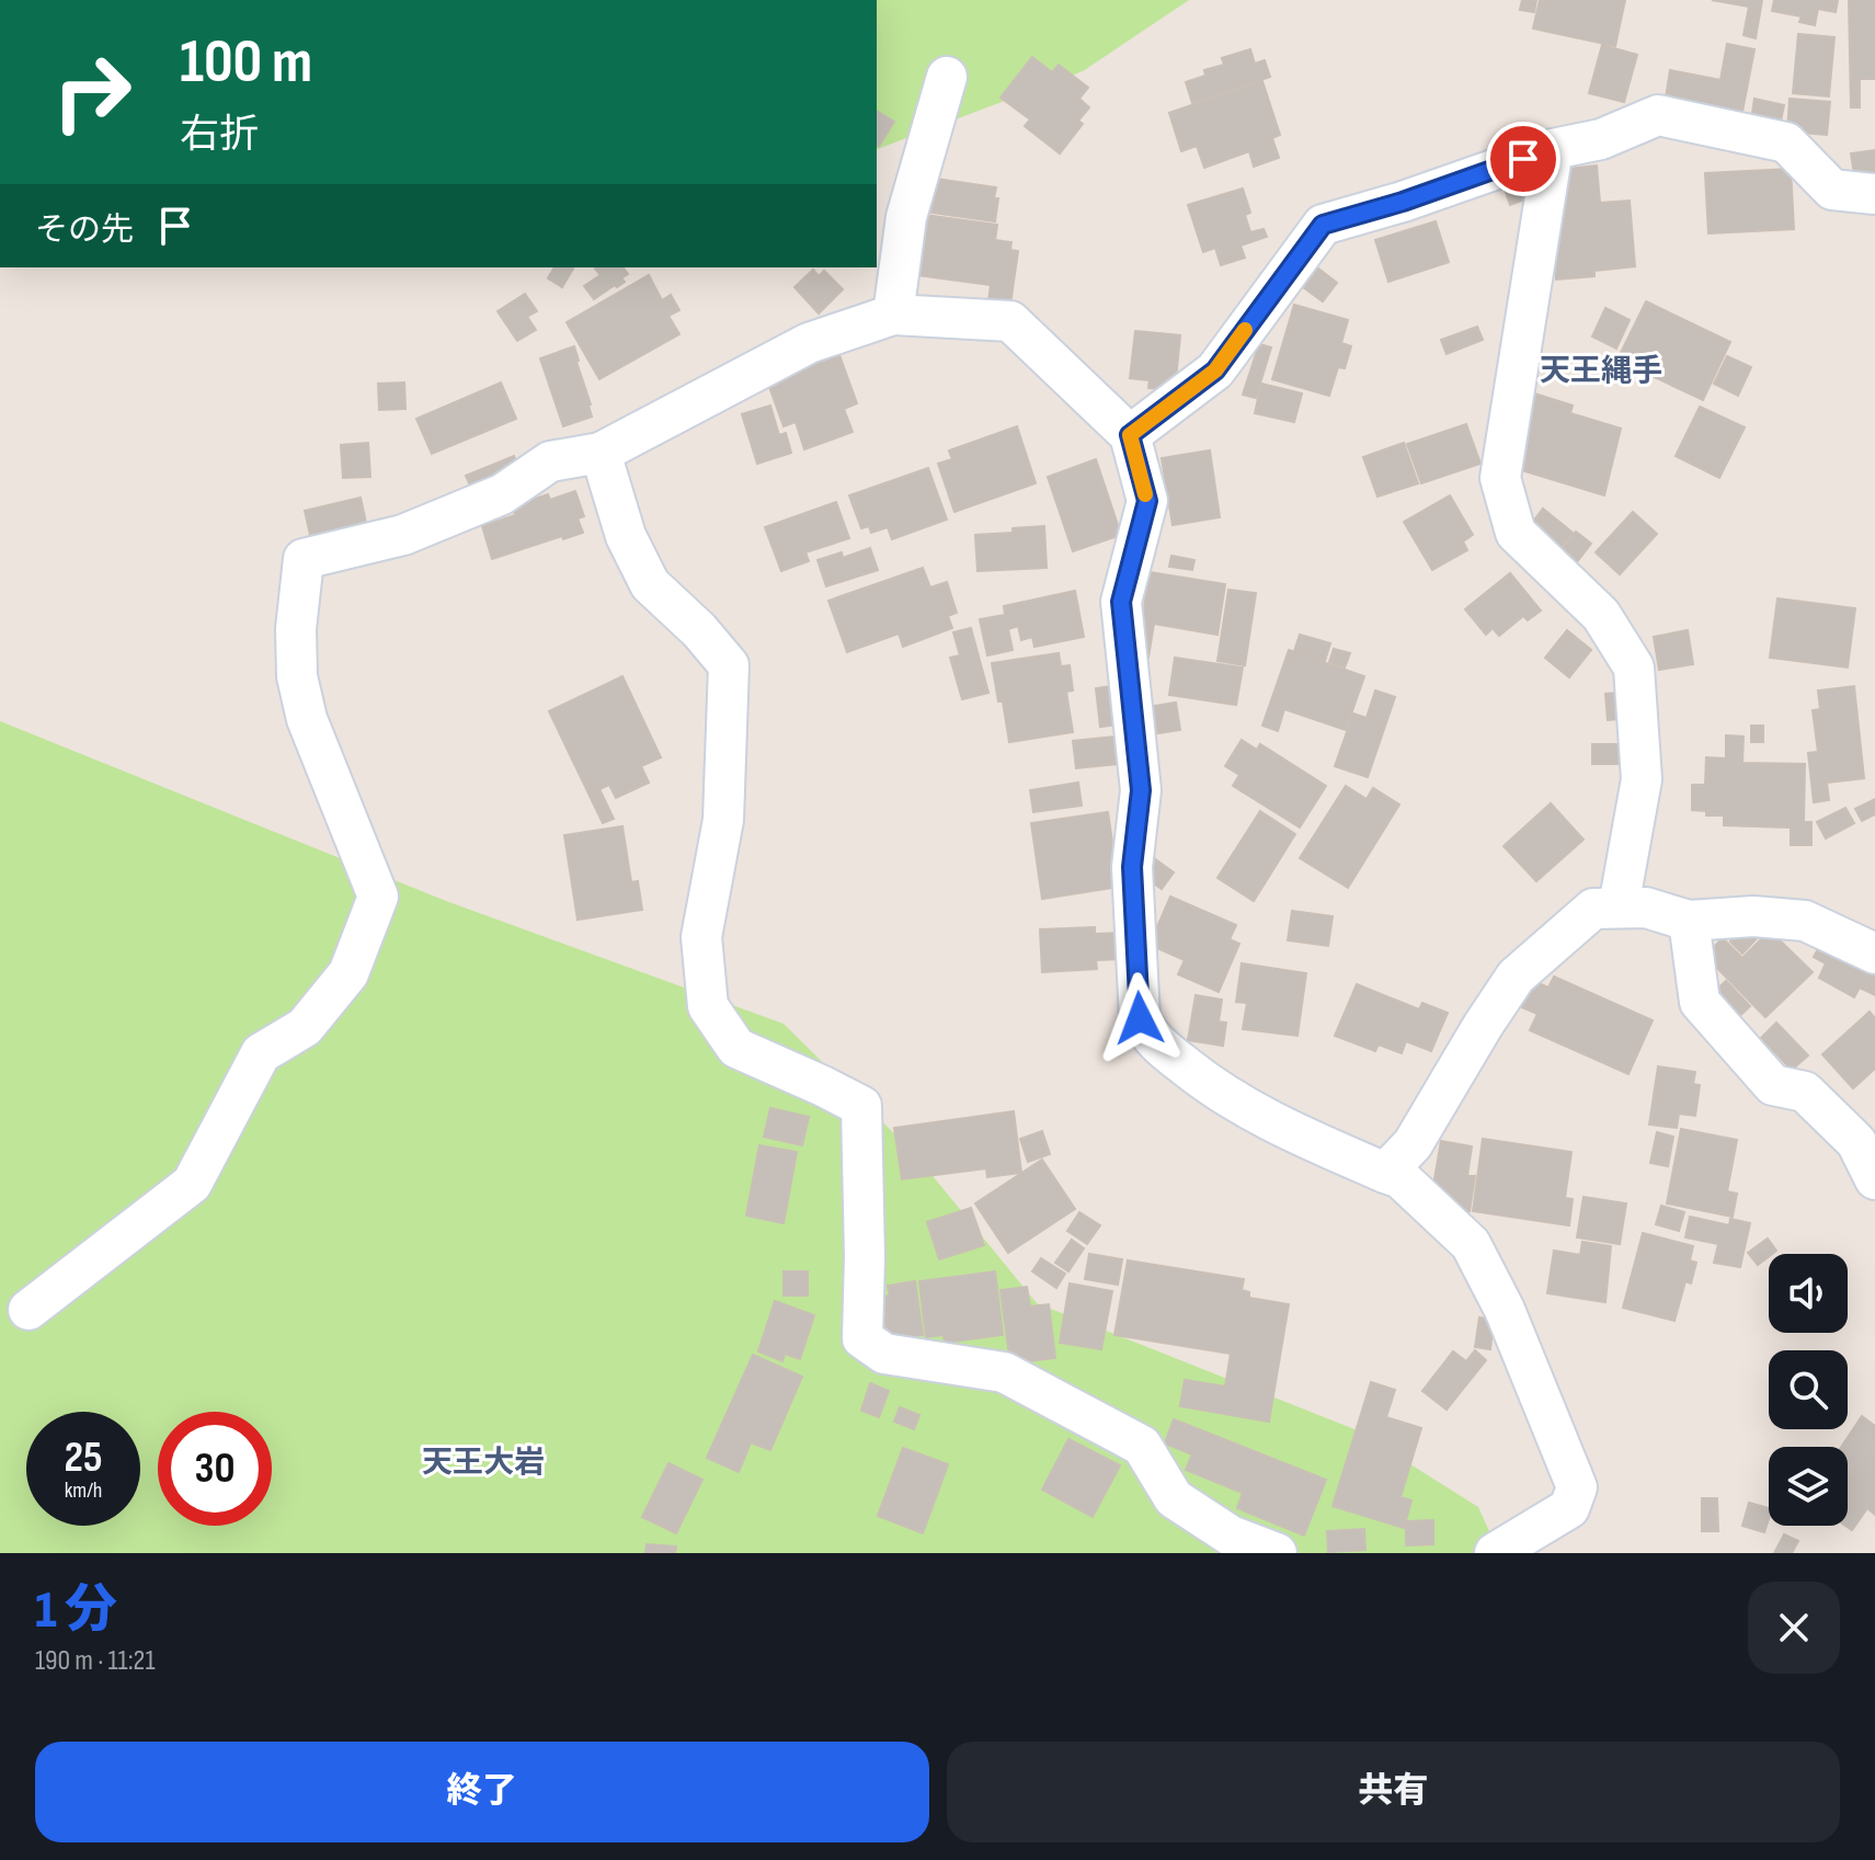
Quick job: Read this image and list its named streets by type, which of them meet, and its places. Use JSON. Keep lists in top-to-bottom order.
{
  "districts": ["天王縄手", "天王大岩"],
  "page": {
    "turn": ["100 m", "右折"],
    "then": "その先",
    "speed": "25 km/h",
    "limit": "30",
    "heading": ["1 分", "190 m · 11:21"],
    "buttons": ["終了", "共有"]
  }
}
